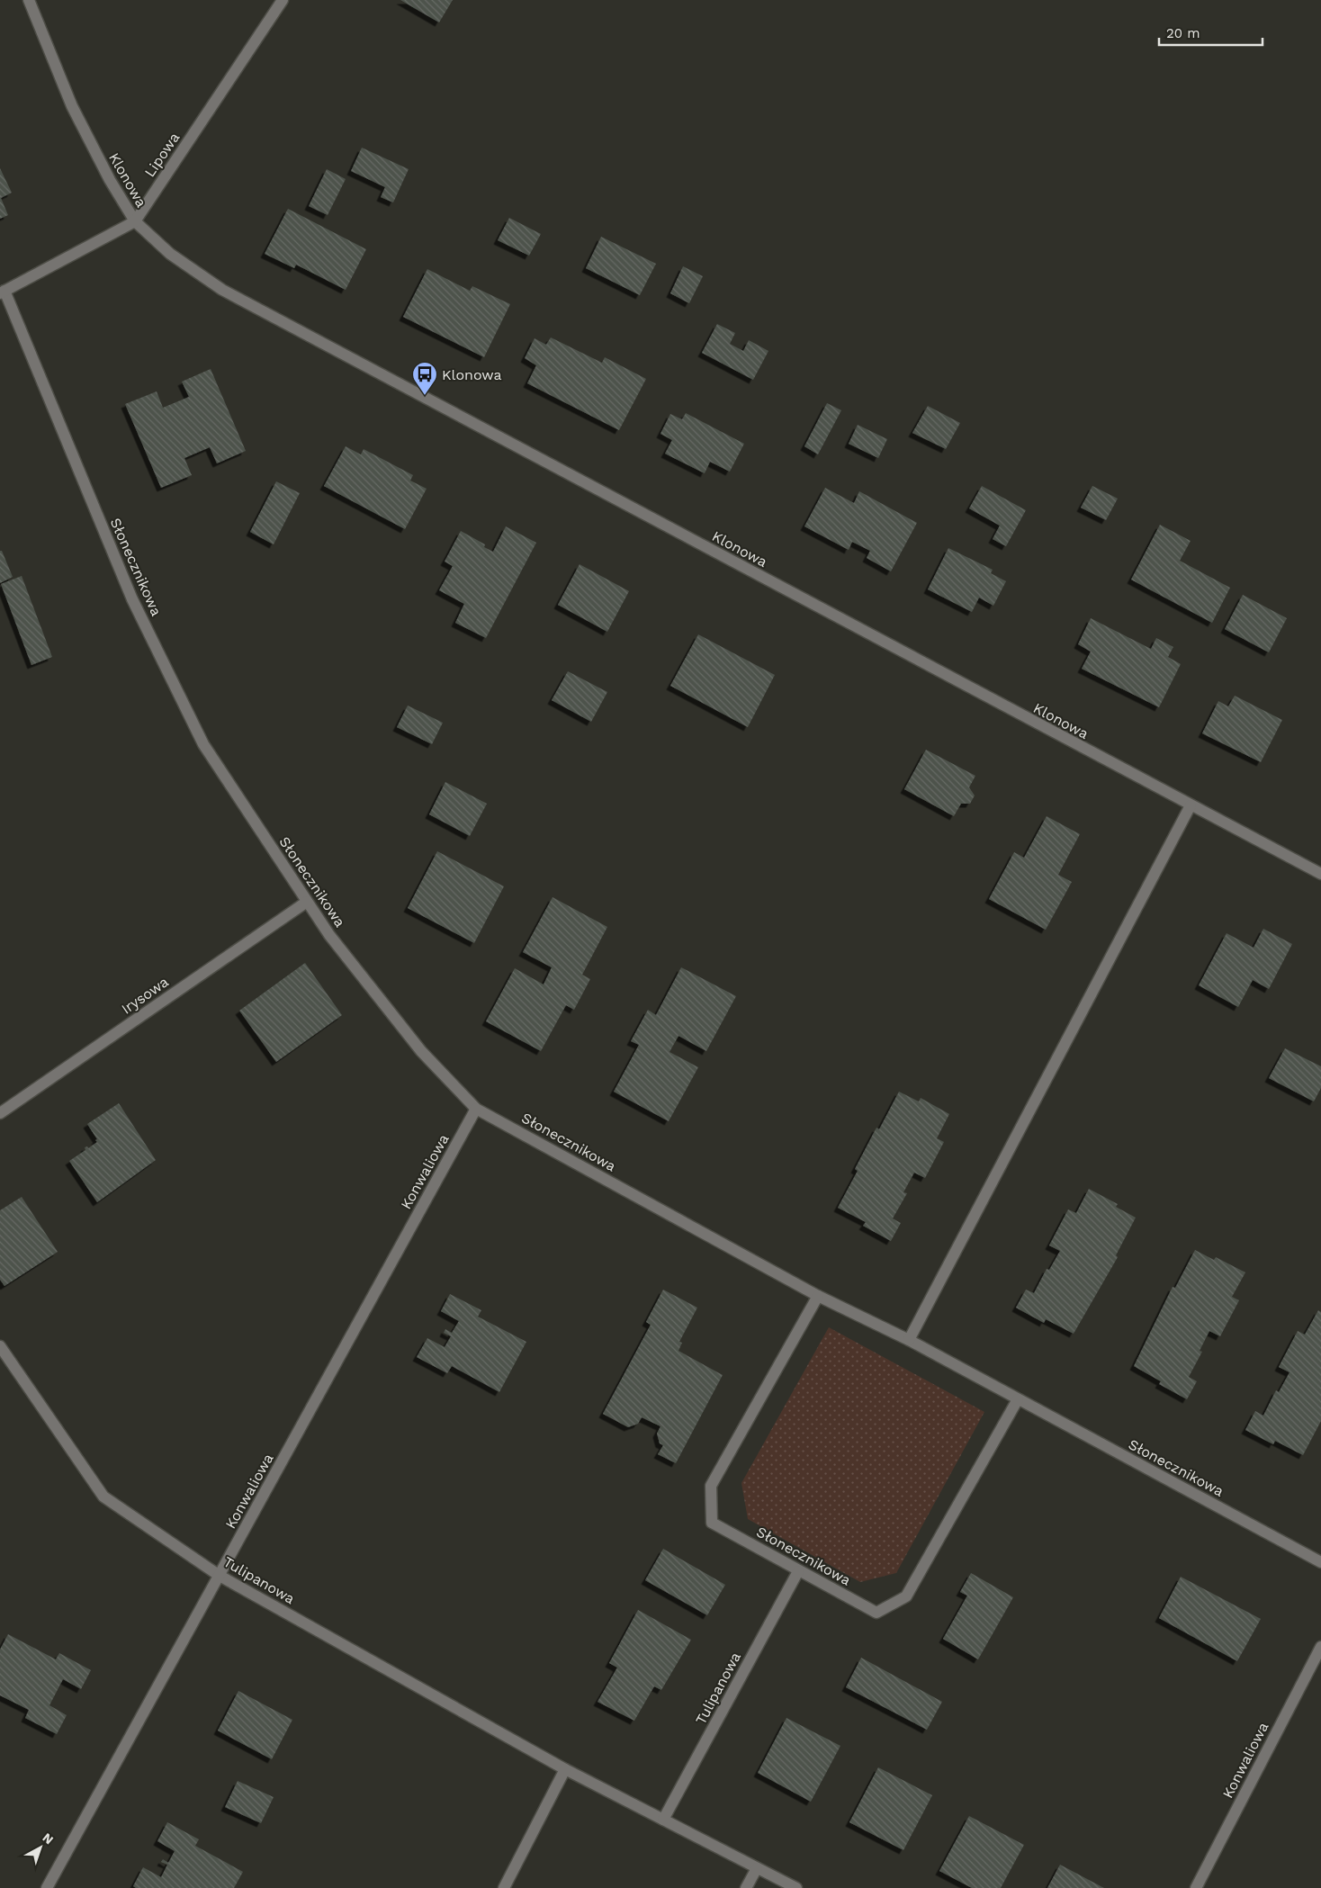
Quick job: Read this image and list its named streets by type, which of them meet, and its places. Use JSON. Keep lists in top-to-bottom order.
{
  "streets": {
    "street": [
      "Lipowa",
      "Klonowa",
      "Słonecznikowa",
      "Irysowa",
      "Konwaliowa",
      "Tulipanowa"
    ]
  },
  "crossings": [
    ["Lipowa", "Klonowa"],
    ["Lipowa", "Słonecznikowa"],
    ["Słonecznikowa", "Irysowa"],
    ["Słonecznikowa", "Konwaliowa"],
    ["Słonecznikowa", "Tulipanowa"],
    ["Konwaliowa", "Tulipanowa"]
  ],
  "places": {
    "bus stop": ["Klonowa"]
  },
  "scale_bar": "20 m",
  "north": "top right"
}
